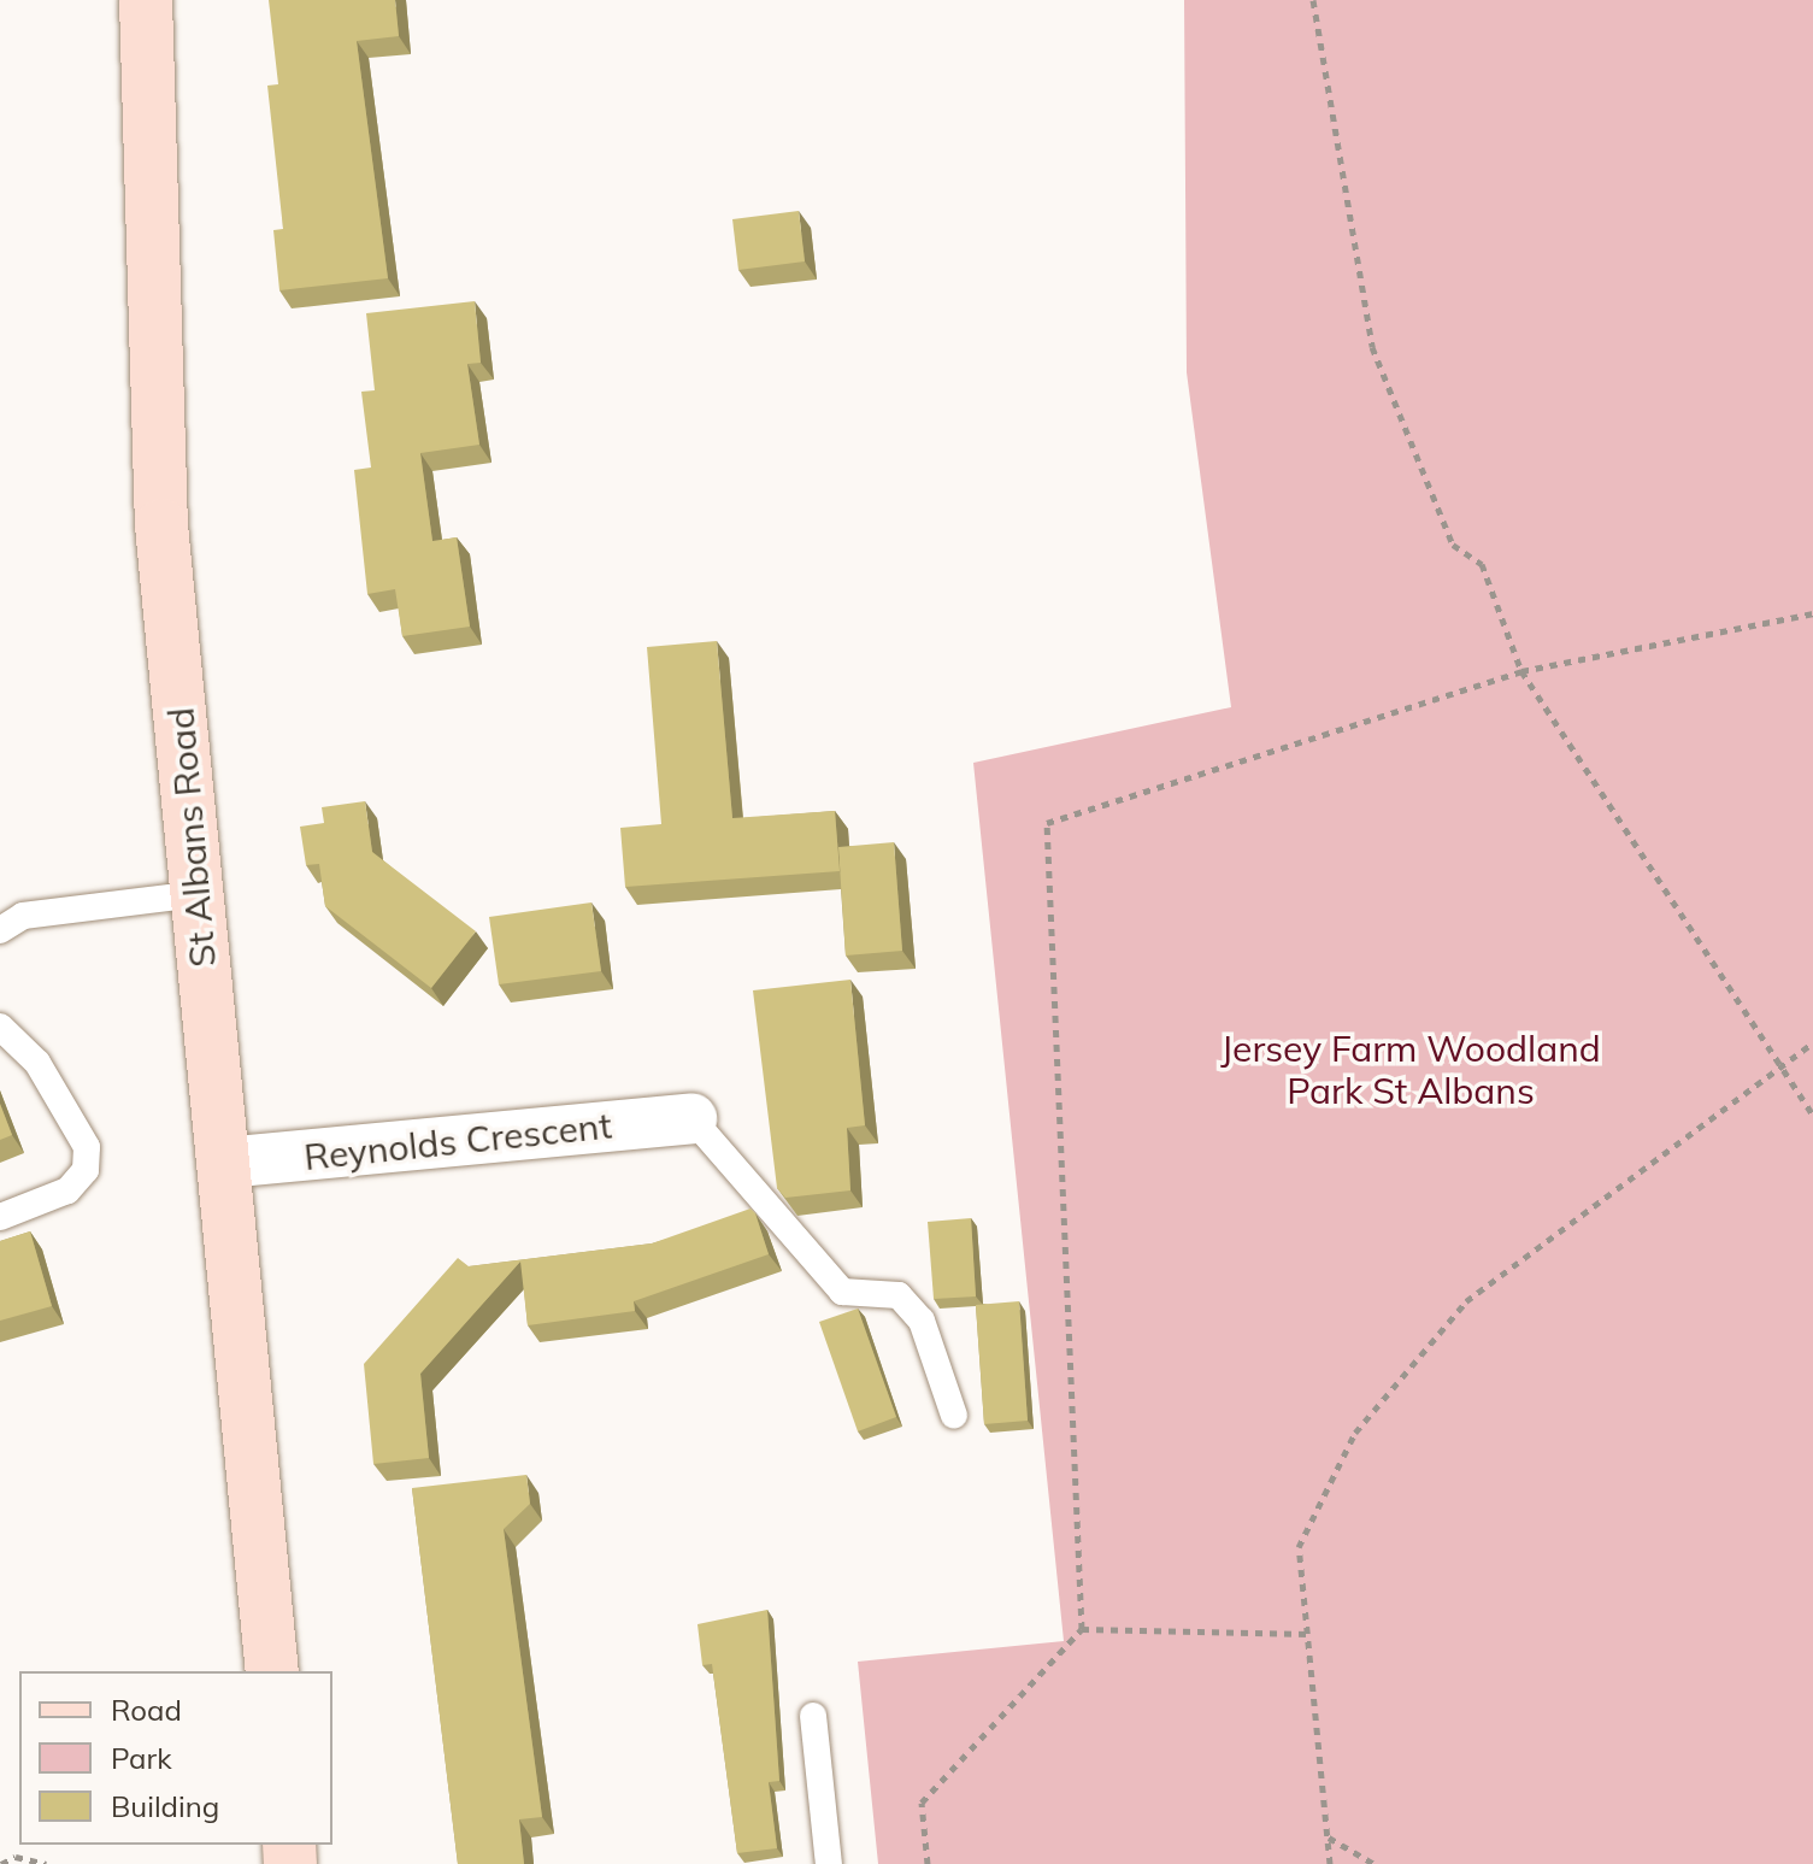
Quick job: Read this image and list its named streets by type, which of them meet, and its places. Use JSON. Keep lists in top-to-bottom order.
{
  "streets": {
    "main road": ["St Albans Road"],
    "street": ["Reynolds Crescent"]
  },
  "crossings": [
    ["St Albans Road", "Reynolds Crescent"]
  ],
  "parks": ["Jersey Farm Woodland Park St Albans"],
  "legend": ["Road", "Park", "Building"]
}
